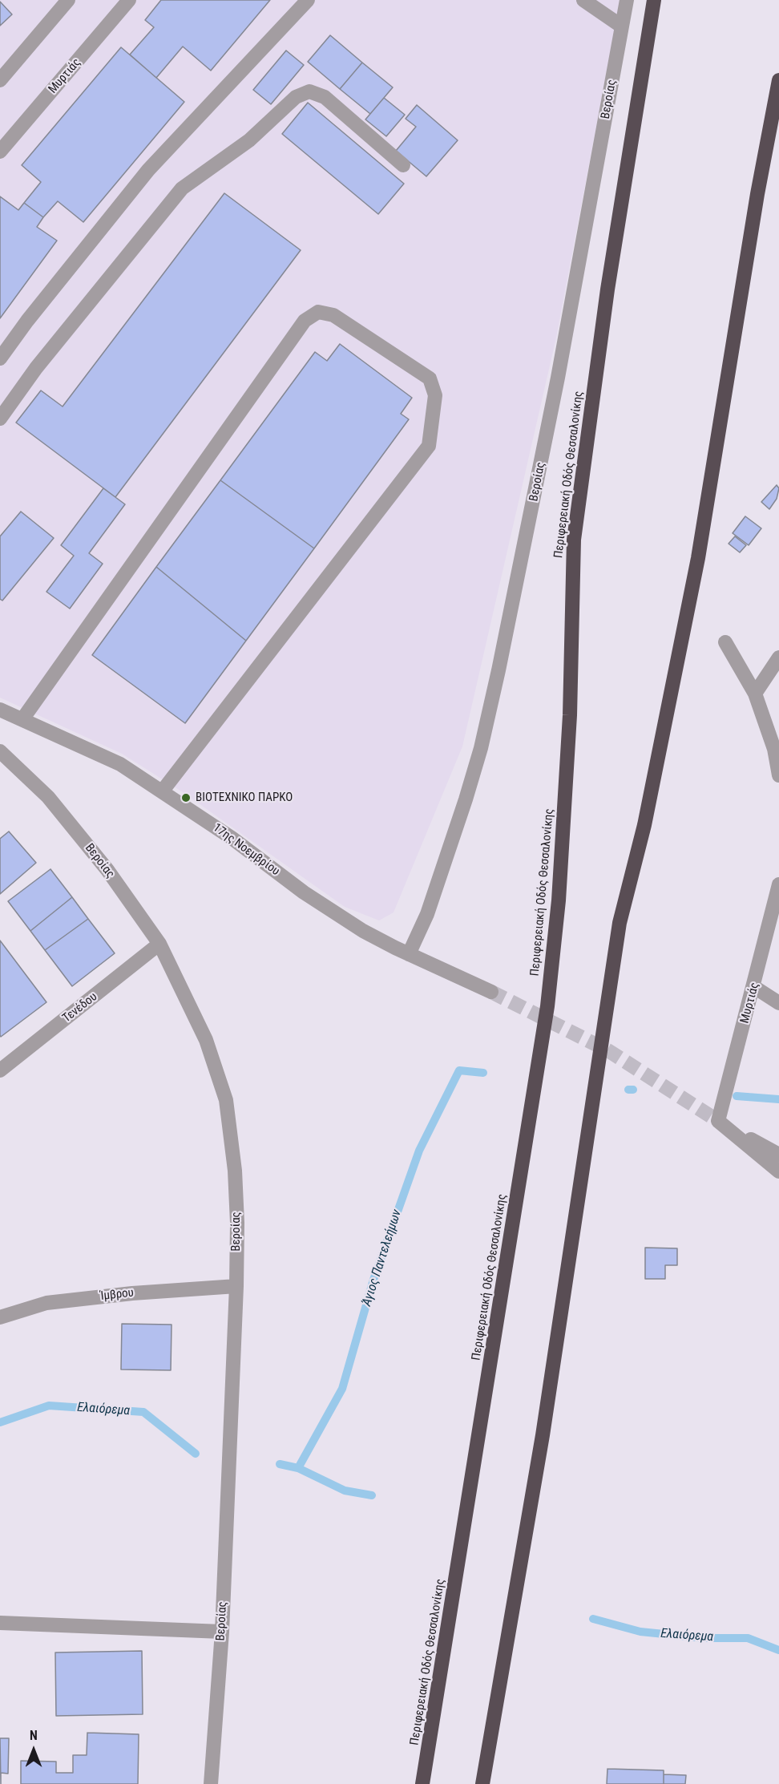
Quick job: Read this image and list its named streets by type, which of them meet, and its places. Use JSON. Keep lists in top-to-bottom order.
{
  "streets": {
    "highway": ["Περιφερειακή Οδός Θεσσαλονίκης"],
    "street": [
      "Μυρτιάς",
      "Βεροίας",
      "17ης Νοεμβρίου",
      "Τενέδου",
      "Ίμβρου"
    ]
  },
  "crossings": [
    ["Βεροίας", "17ης Νοεμβρίου"],
    ["Βεροίας", "Τενέδου"],
    ["Βεροίας", "Ίμβρου"]
  ],
  "water": ["Άγιος Παντελεήμων", "Ελαιόρεμα"],
  "places": ["ΒΙΟΤΕΧΝΙΚΟ ΠΑΡΚΟ"],
  "north": "top"
}
